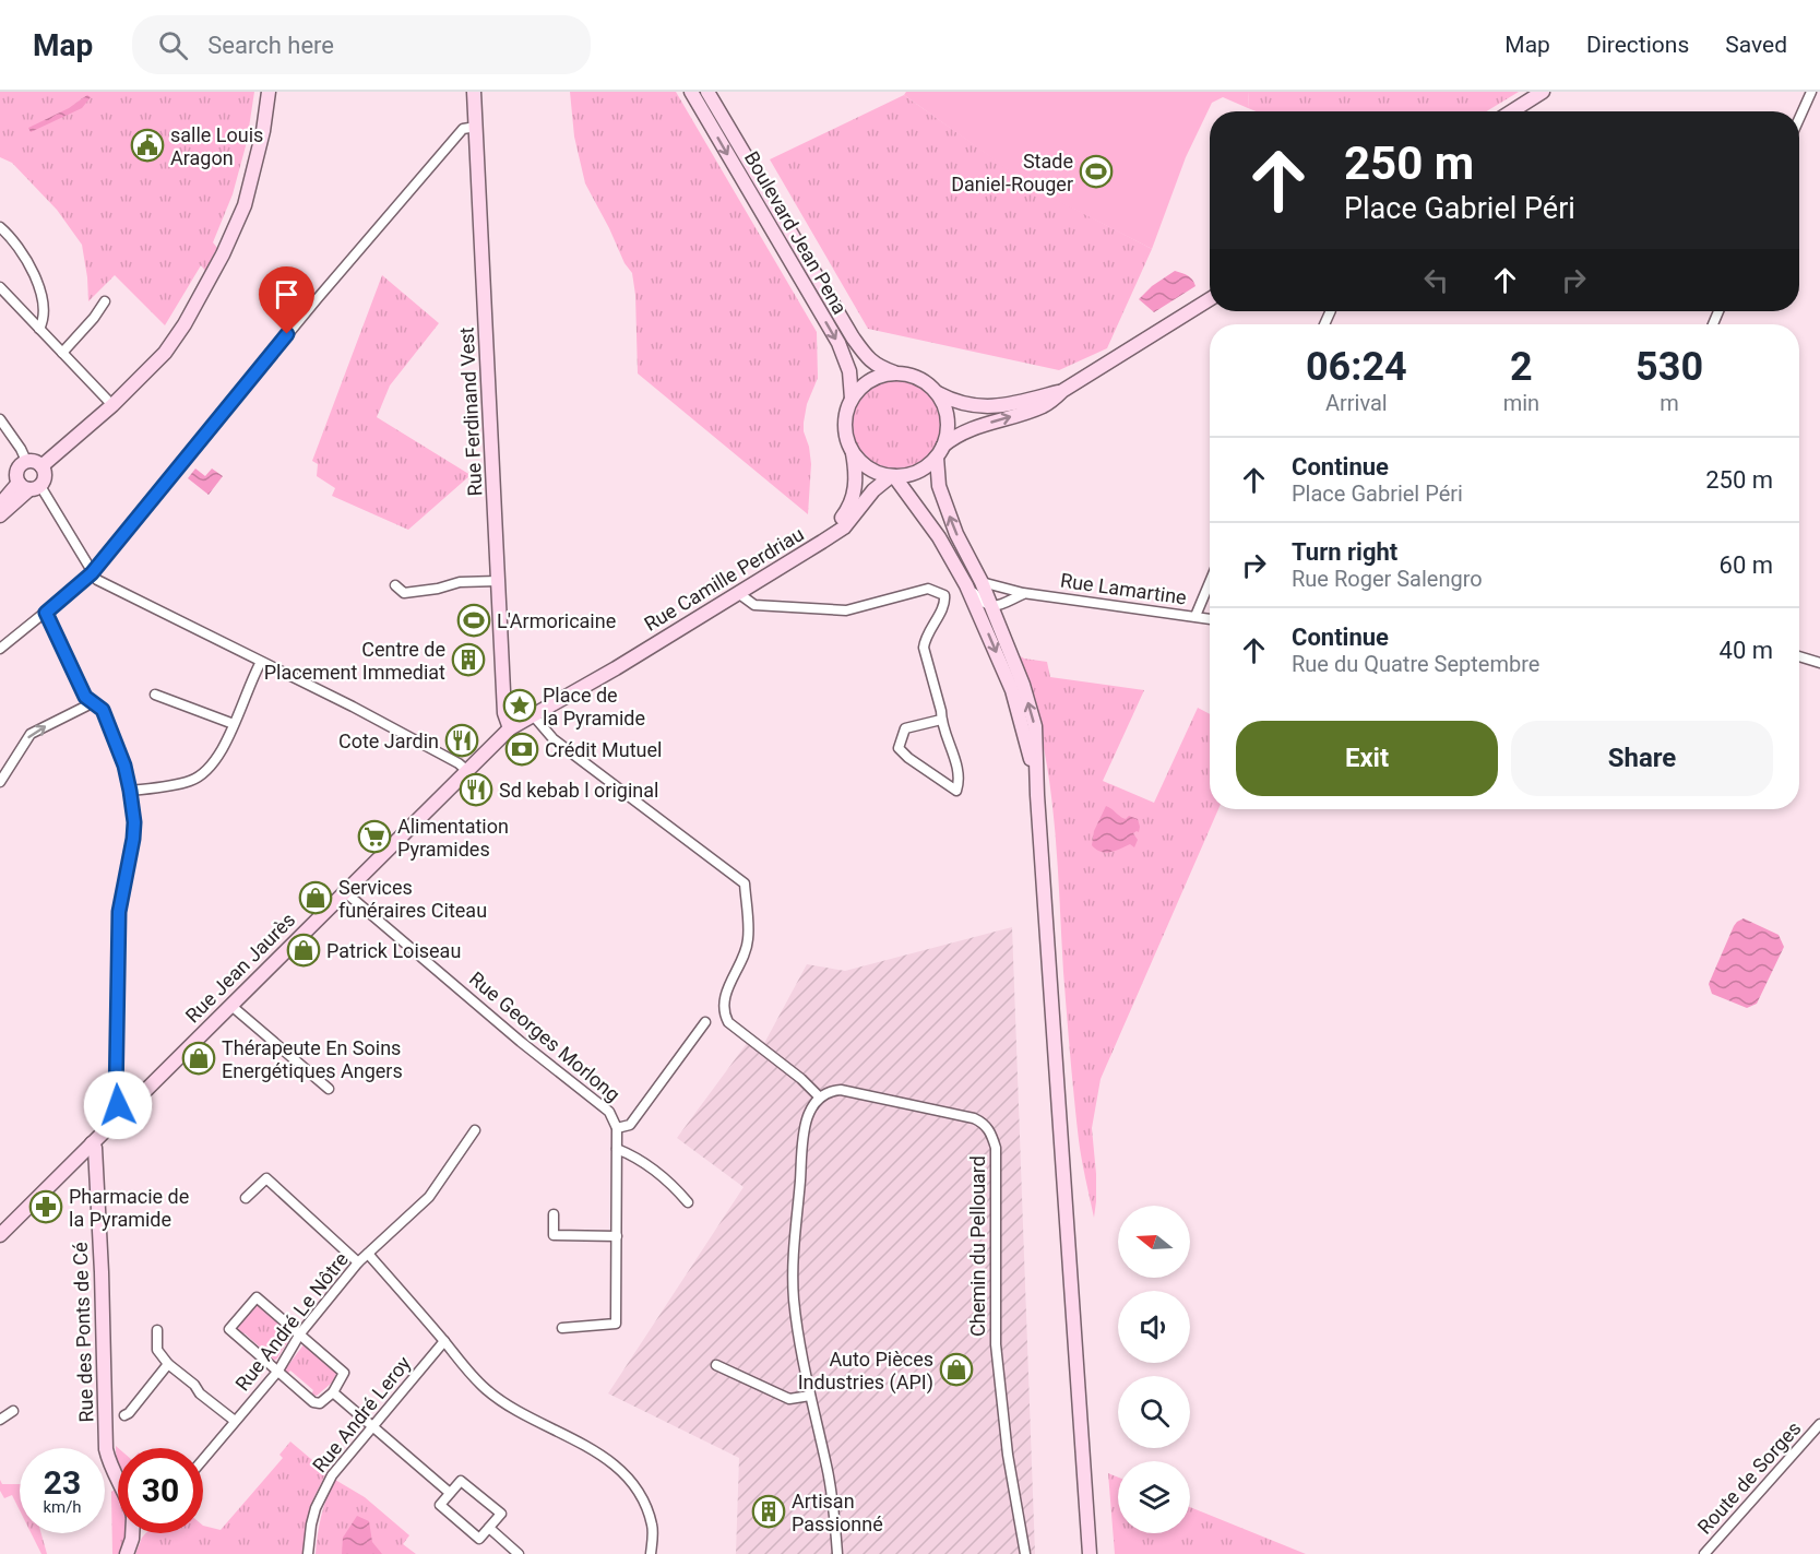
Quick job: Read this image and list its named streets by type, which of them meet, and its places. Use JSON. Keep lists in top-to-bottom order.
{
  "streets": {
    "main road": [
      "Boulevard Jean Pena",
      "Rue Ferdinand Vest",
      "Rue Camille Perdriau",
      "Rue Jean Jaurès",
      "Rue des Ponts de Cé"
    ],
    "street": [
      "Rue Lamartine",
      "Rue Georges Morlong",
      "Chemin du Pellouard",
      "Rue André Le Nôtre",
      "Rue André Leroy",
      "Route de Sorges"
    ]
  },
  "crossings": [
    ["Boulevard Jean Pena", "Rue Camille Perdriau"],
    ["Rue Ferdinand Vest", "Rue Camille Perdriau"],
    ["Rue Ferdinand Vest", "Rue Jean Jaurès"],
    ["Rue Camille Perdriau", "Rue Jean Jaurès"],
    ["Rue Jean Jaurès", "Rue Georges Morlong"],
    ["Rue Jean Jaurès", "Rue des Ponts de Cé"]
  ],
  "places": {
    "public building": ["salle Louis Aragon"],
    "sports": ["Stade Daniel-Rouger", "L'Armoricaine"],
    "building": ["Centre de Placement Immediat", "Artisan Passionné"],
    "place": ["Place de la Pyramide"],
    "restaurant": ["Cote Jardin", "Sd kebab l original"],
    "bank": ["Crédit Mutuel"],
    "supermarket": ["Alimentation Pyramides"],
    "shop": [
      "Services funéraires Citeau",
      "Patrick Loiseau",
      "Thérapeute En Soins Energétiques Angers",
      "Auto Pièces Industries (API)"
    ],
    "pharmacy": ["Pharmacie de la Pyramide"]
  },
  "north": "left",
  "page": {
    "header": "Map",
    "search": "Search here",
    "nav": ["Map", "Directions", "Saved"],
    "turn": ["250 m", "Place Gabriel Péri"],
    "eta": [
      "06:24",
      "Arrival",
      "2",
      "min",
      "530",
      "m"
    ],
    "list": [
      {
        "name": "Continue",
        "note": "Place Gabriel Péri",
        "value": "250 m"
      },
      {
        "name": "Turn right",
        "note": "Rue Roger Salengro",
        "value": "60 m"
      },
      {
        "name": "Continue",
        "note": "Rue du Quatre Septembre",
        "value": "40 m"
      }
    ],
    "buttons": ["Exit", "Share"],
    "speed": "23 km/h",
    "limit": "30"
  }
}
